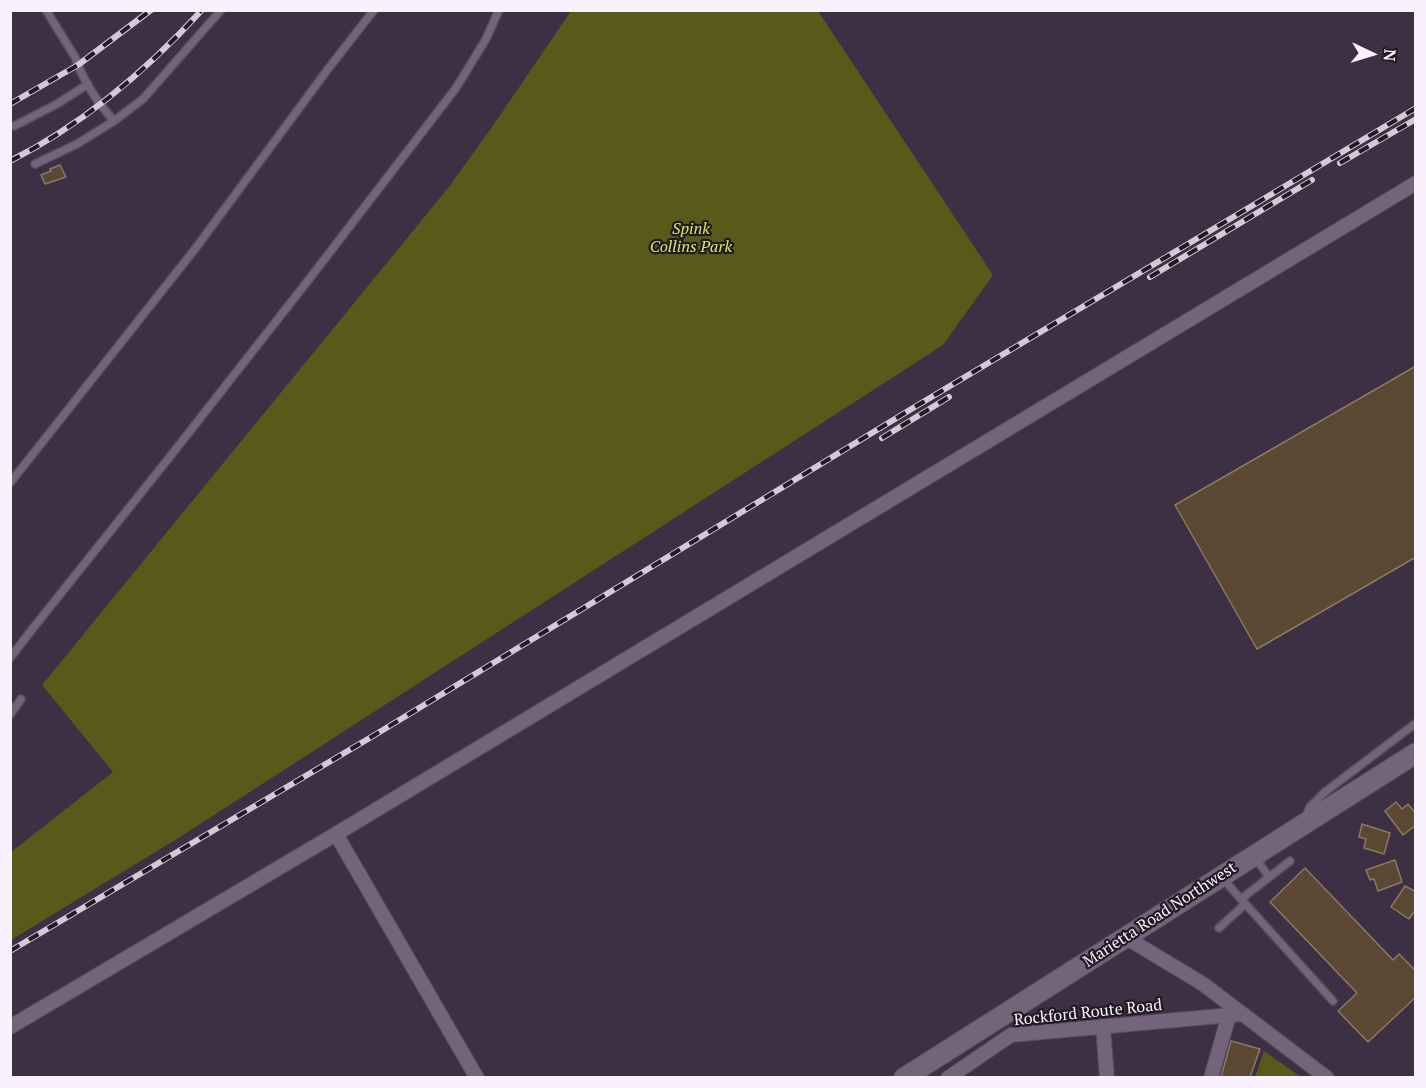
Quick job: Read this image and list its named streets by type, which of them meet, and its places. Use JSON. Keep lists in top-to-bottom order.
{
  "streets": {
    "main road": ["Marietta Road Northwest"],
    "street": ["Rockford Route Road"]
  },
  "parks": ["Spink Collins Park"],
  "north": "right"
}
